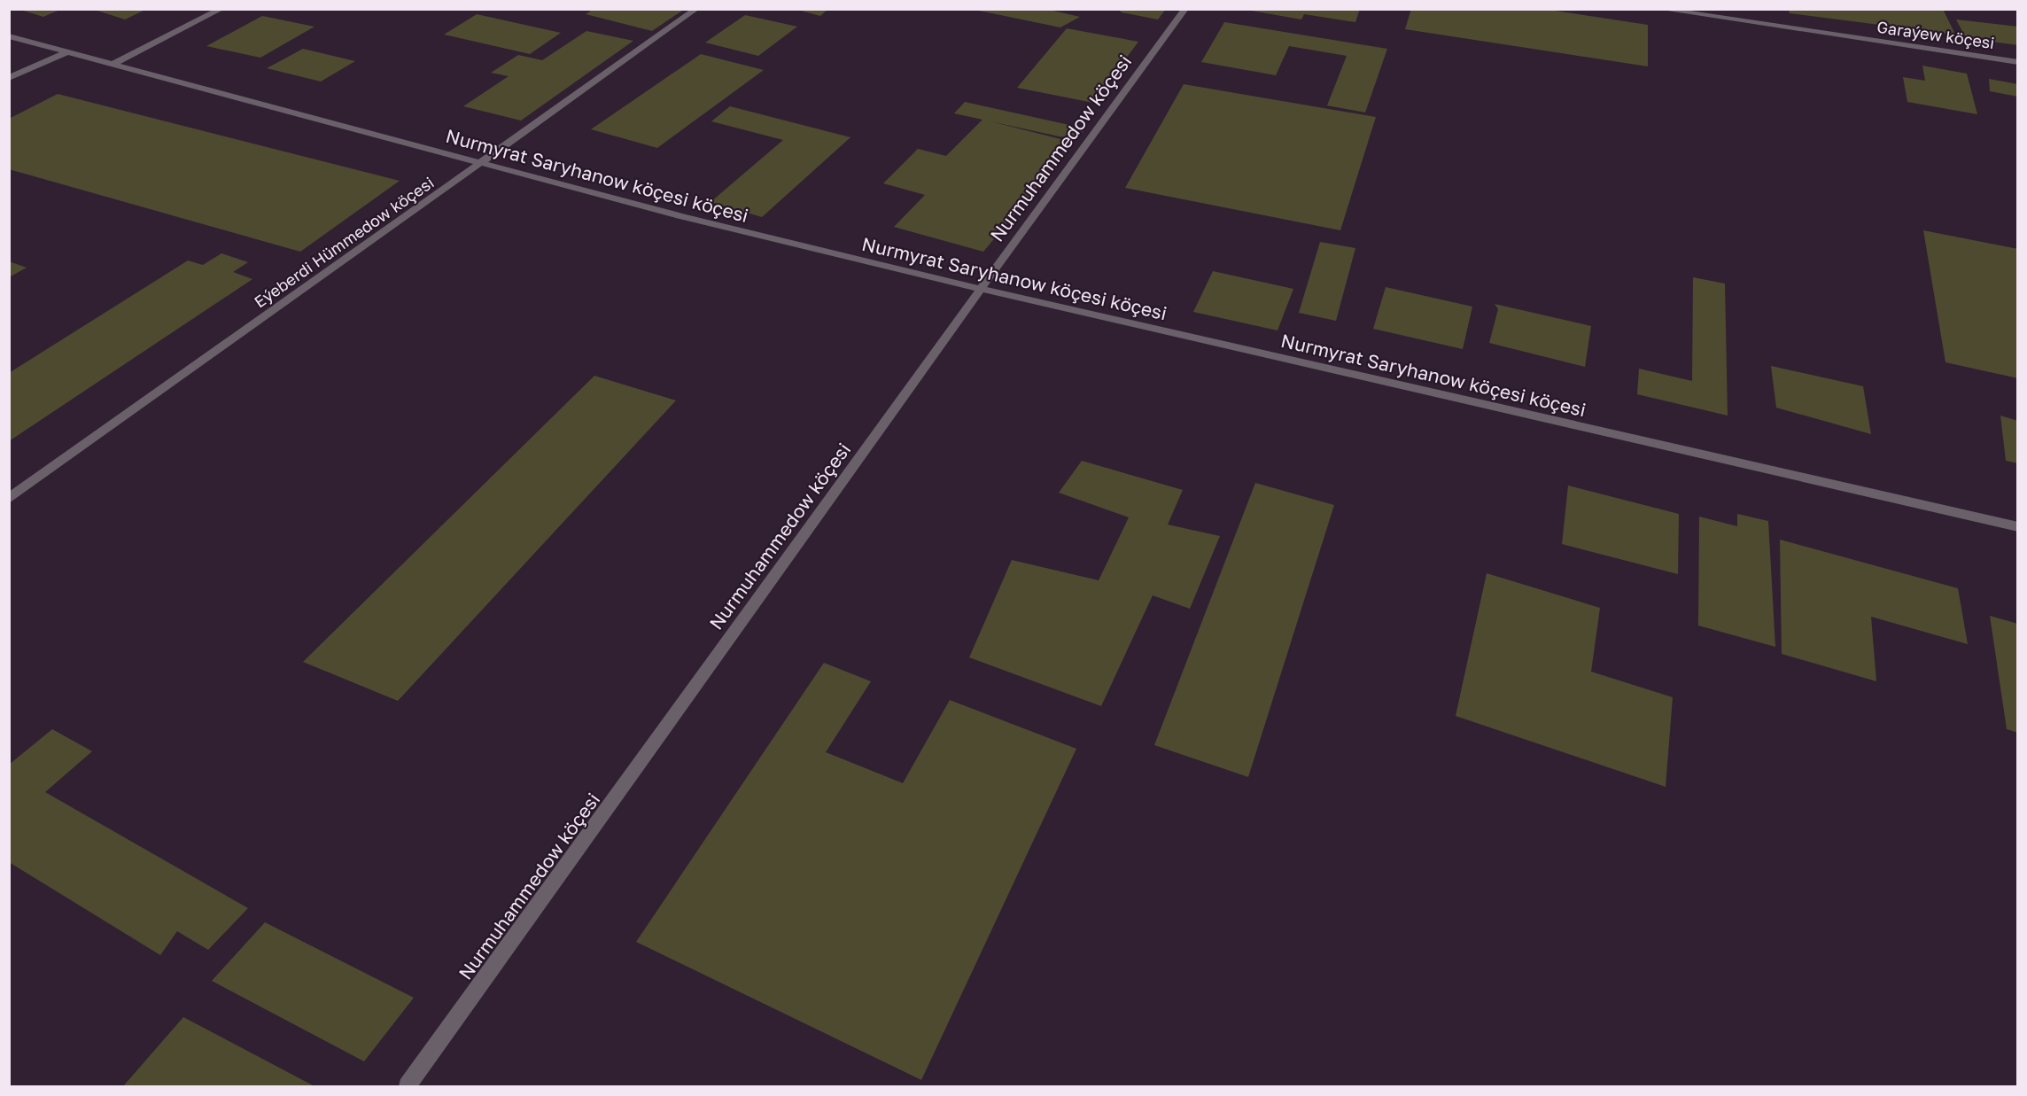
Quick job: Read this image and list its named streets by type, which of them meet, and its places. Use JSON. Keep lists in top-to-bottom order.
{
  "streets": {
    "street": [
      "Garaýew köçesi",
      "Nurmuhammedow köçesi",
      "Nurmyrat Saryhanow köçesi köçesi",
      "Eýeberdi Hümmedow köçesi"
    ]
  },
  "crossings": [
    ["Nurmuhammedow köçesi", "Nurmyrat Saryhanow köçesi köçesi"],
    ["Nurmyrat Saryhanow köçesi köçesi", "Eýeberdi Hümmedow köçesi"]
  ]
}
